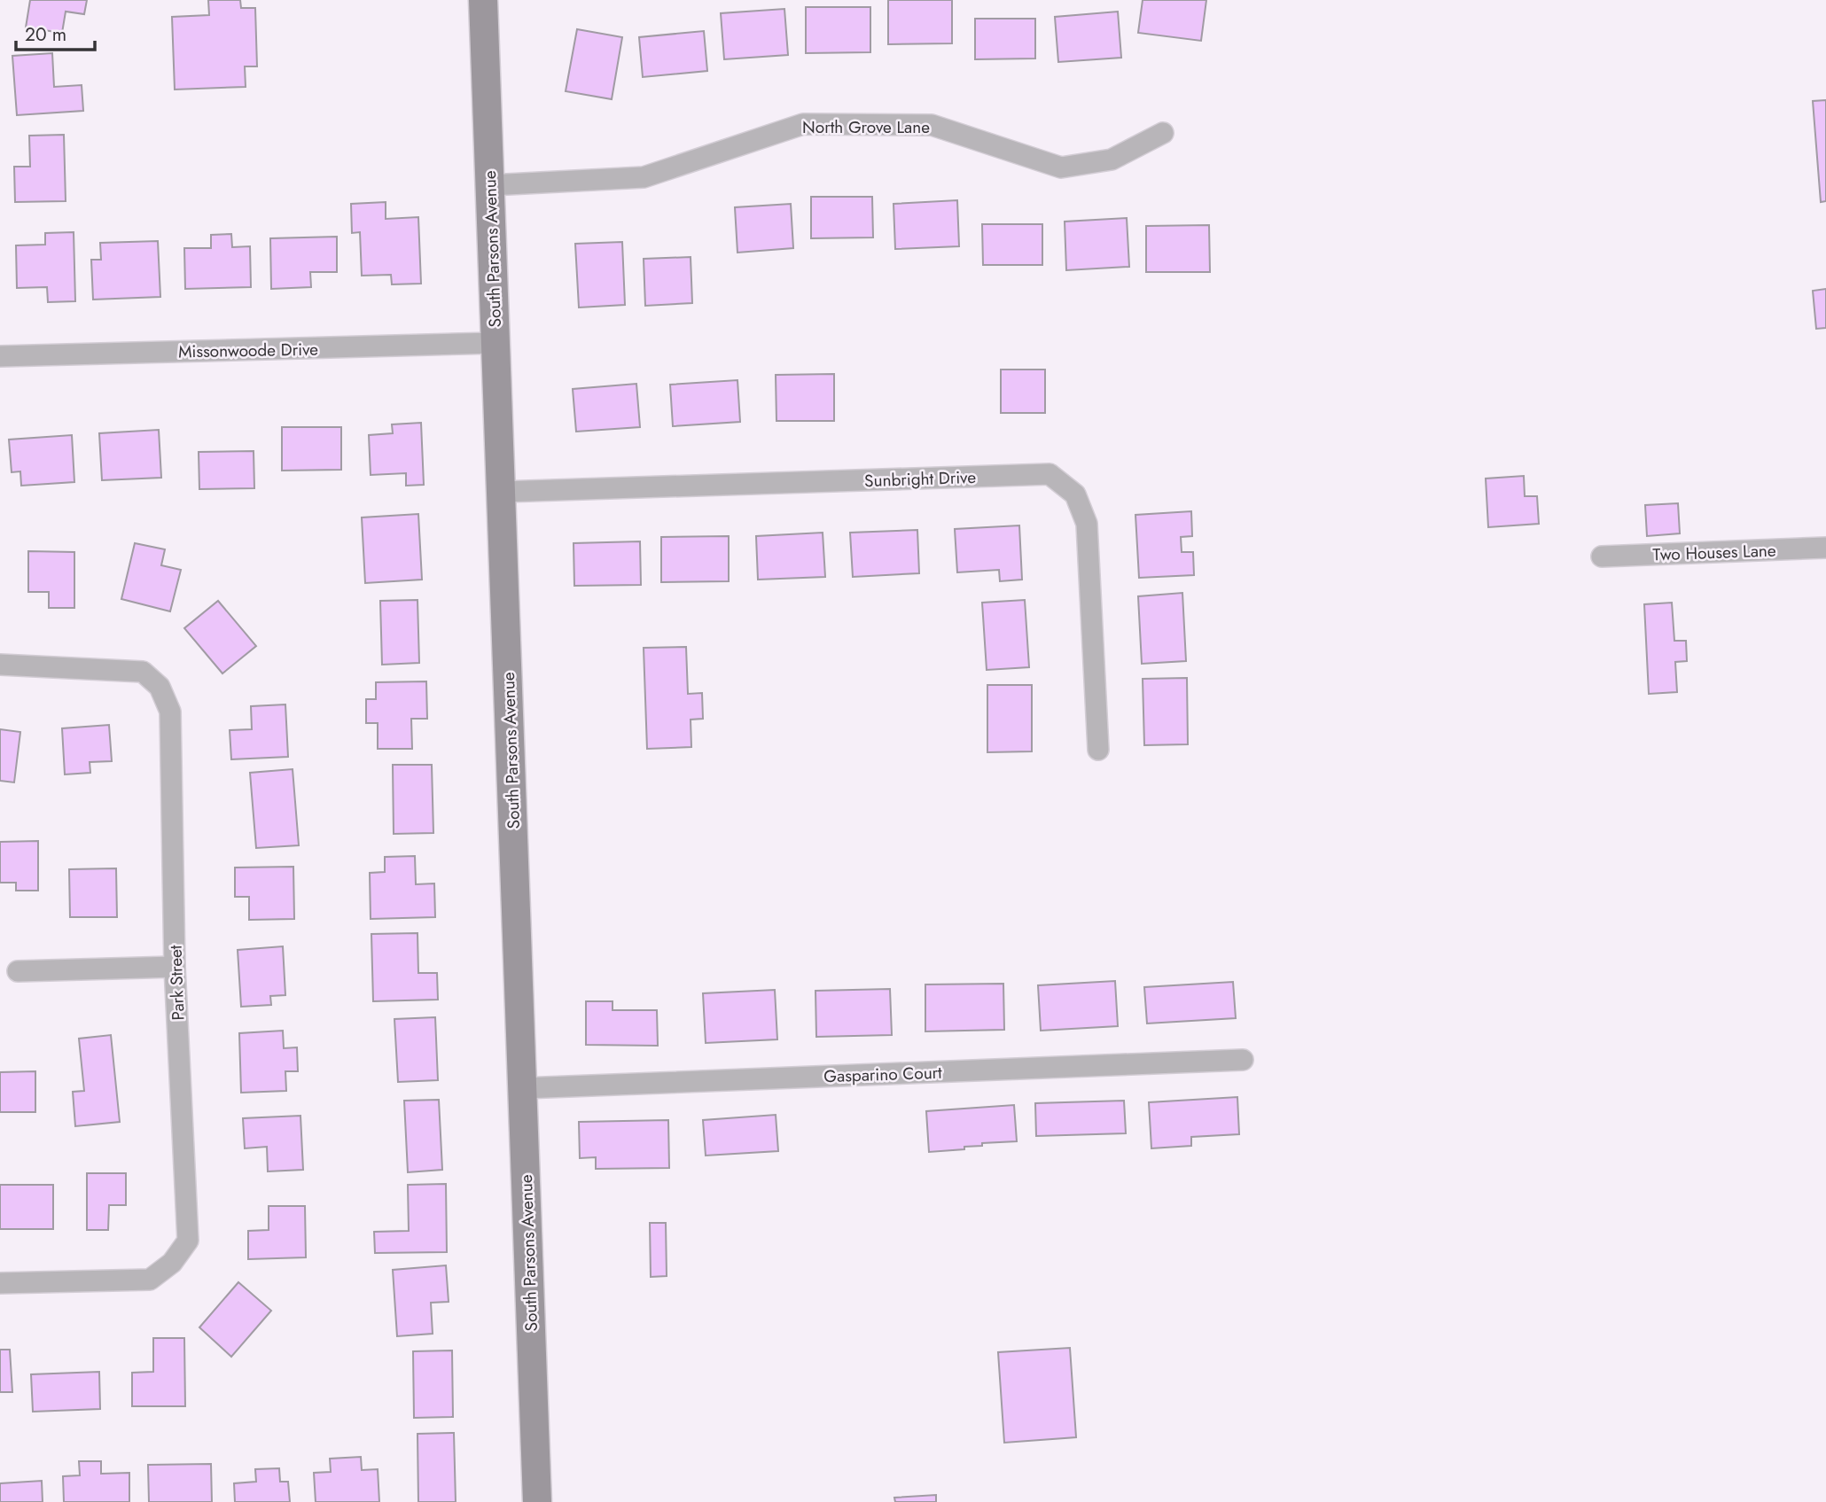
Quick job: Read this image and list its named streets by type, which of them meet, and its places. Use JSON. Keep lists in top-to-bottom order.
{
  "streets": {
    "street": [
      "North Grove Lane",
      "South Parsons Avenue",
      "Missonwoode Drive",
      "Sunbright Drive",
      "Two Houses Lane",
      "Park Street",
      "Gasparino Court"
    ]
  },
  "crossings": [
    ["North Grove Lane", "South Parsons Avenue"],
    ["South Parsons Avenue", "Missonwoode Drive"],
    ["South Parsons Avenue", "Sunbright Drive"],
    ["South Parsons Avenue", "Gasparino Court"]
  ],
  "scale_bar": "20 m"
}
